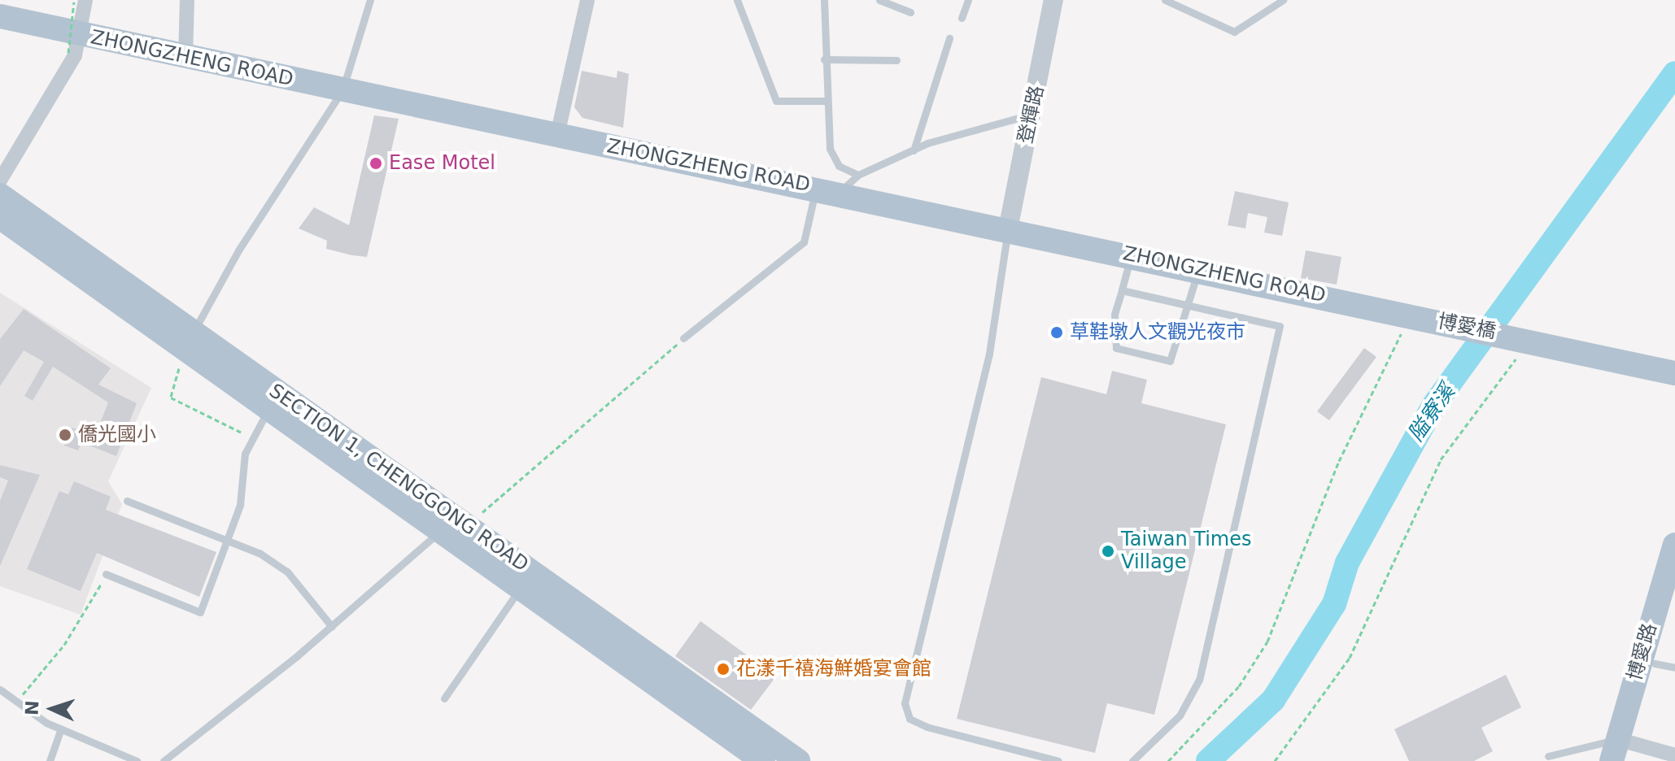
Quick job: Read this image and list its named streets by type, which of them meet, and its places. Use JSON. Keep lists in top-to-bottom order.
{
  "streets": {
    "main road": [
      "ZHONGZHENG ROAD",
      "博愛橋",
      "SECTION 1, CHENGGONG ROAD",
      "博愛路"
    ],
    "street": ["登輝路"]
  },
  "crossings": [
    ["ZHONGZHENG ROAD", "登輝路"],
    ["ZHONGZHENG ROAD", "博愛橋"]
  ],
  "water": ["隘寮溪"],
  "places": [
    "Ease Motel",
    "草鞋墩人文觀光夜市",
    "僑光國小",
    "Taiwan Times Village",
    "花漾千禧海鮮婚宴會館"
  ],
  "north": "left"
}
